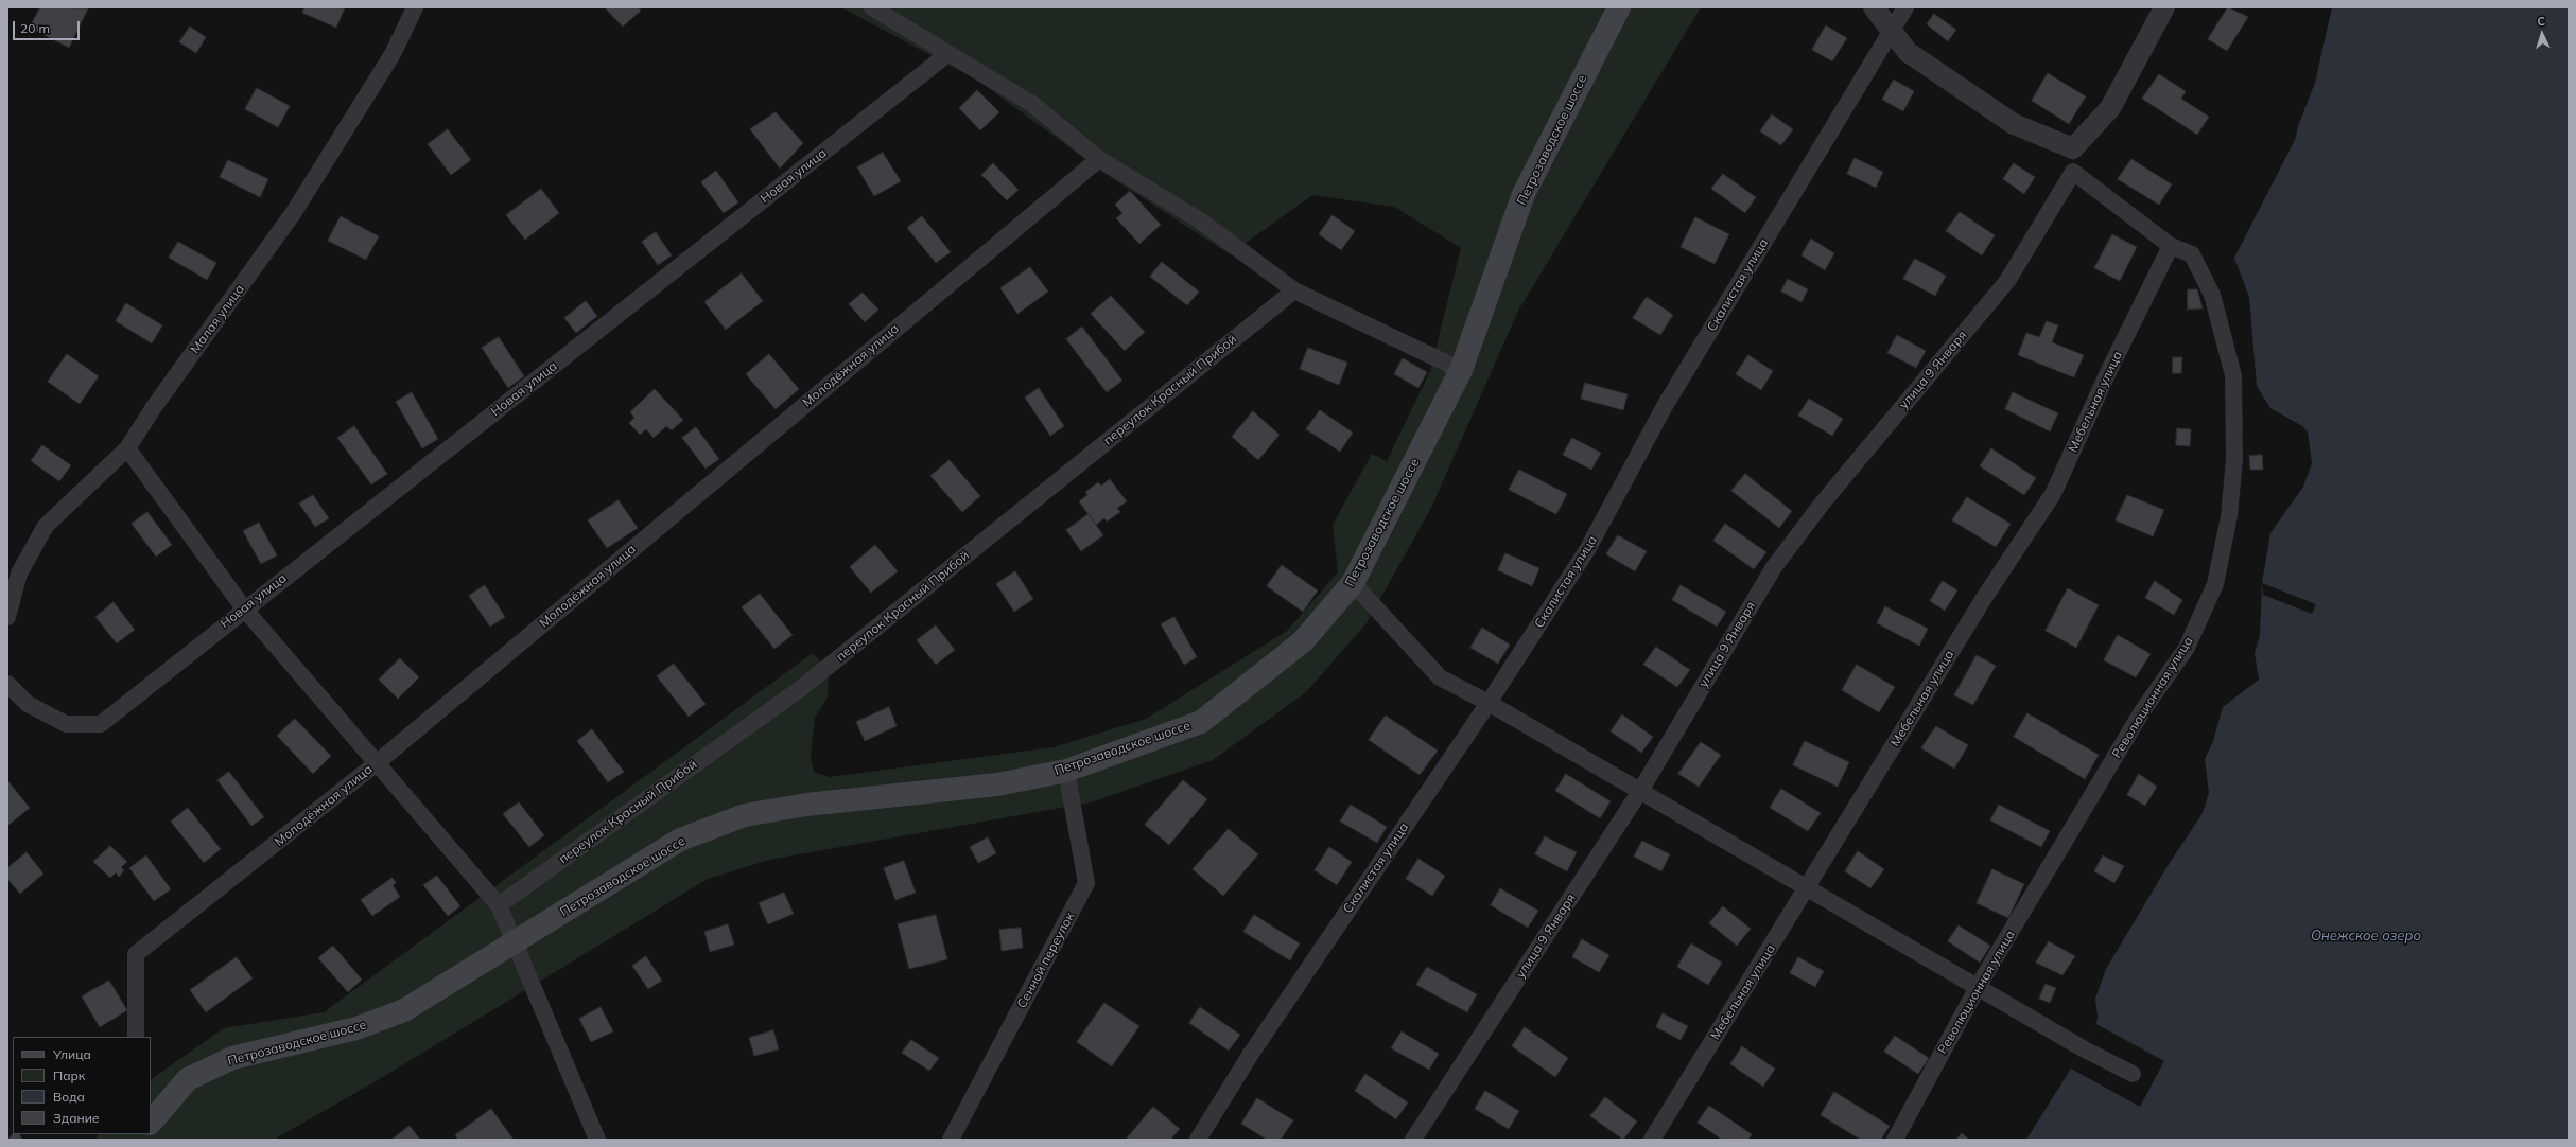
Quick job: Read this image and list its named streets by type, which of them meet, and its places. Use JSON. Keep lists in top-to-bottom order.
{
  "streets": {
    "main road": ["Петрозаводское шоссе"],
    "street": [
      "Новая улица",
      "Скалистая улица",
      "Малая улица",
      "Молодёжная улица",
      "улица 9 Января",
      "переулок Красный Прибой",
      "Мебельная улица",
      "Революционная улица",
      "Сенной переулок"
    ]
  },
  "crossings": [
    ["Петрозаводское шоссе", "Сенной переулок"],
    ["улица 9 Января", "Революционная улица"],
    ["Мебельная улица", "Революционная улица"]
  ],
  "water": ["Онежское озеро"],
  "legend": [
    "Улица",
    "Парк",
    "Вода",
    "Здание"
  ],
  "scale_bar": "20 m",
  "north": "top"
}
